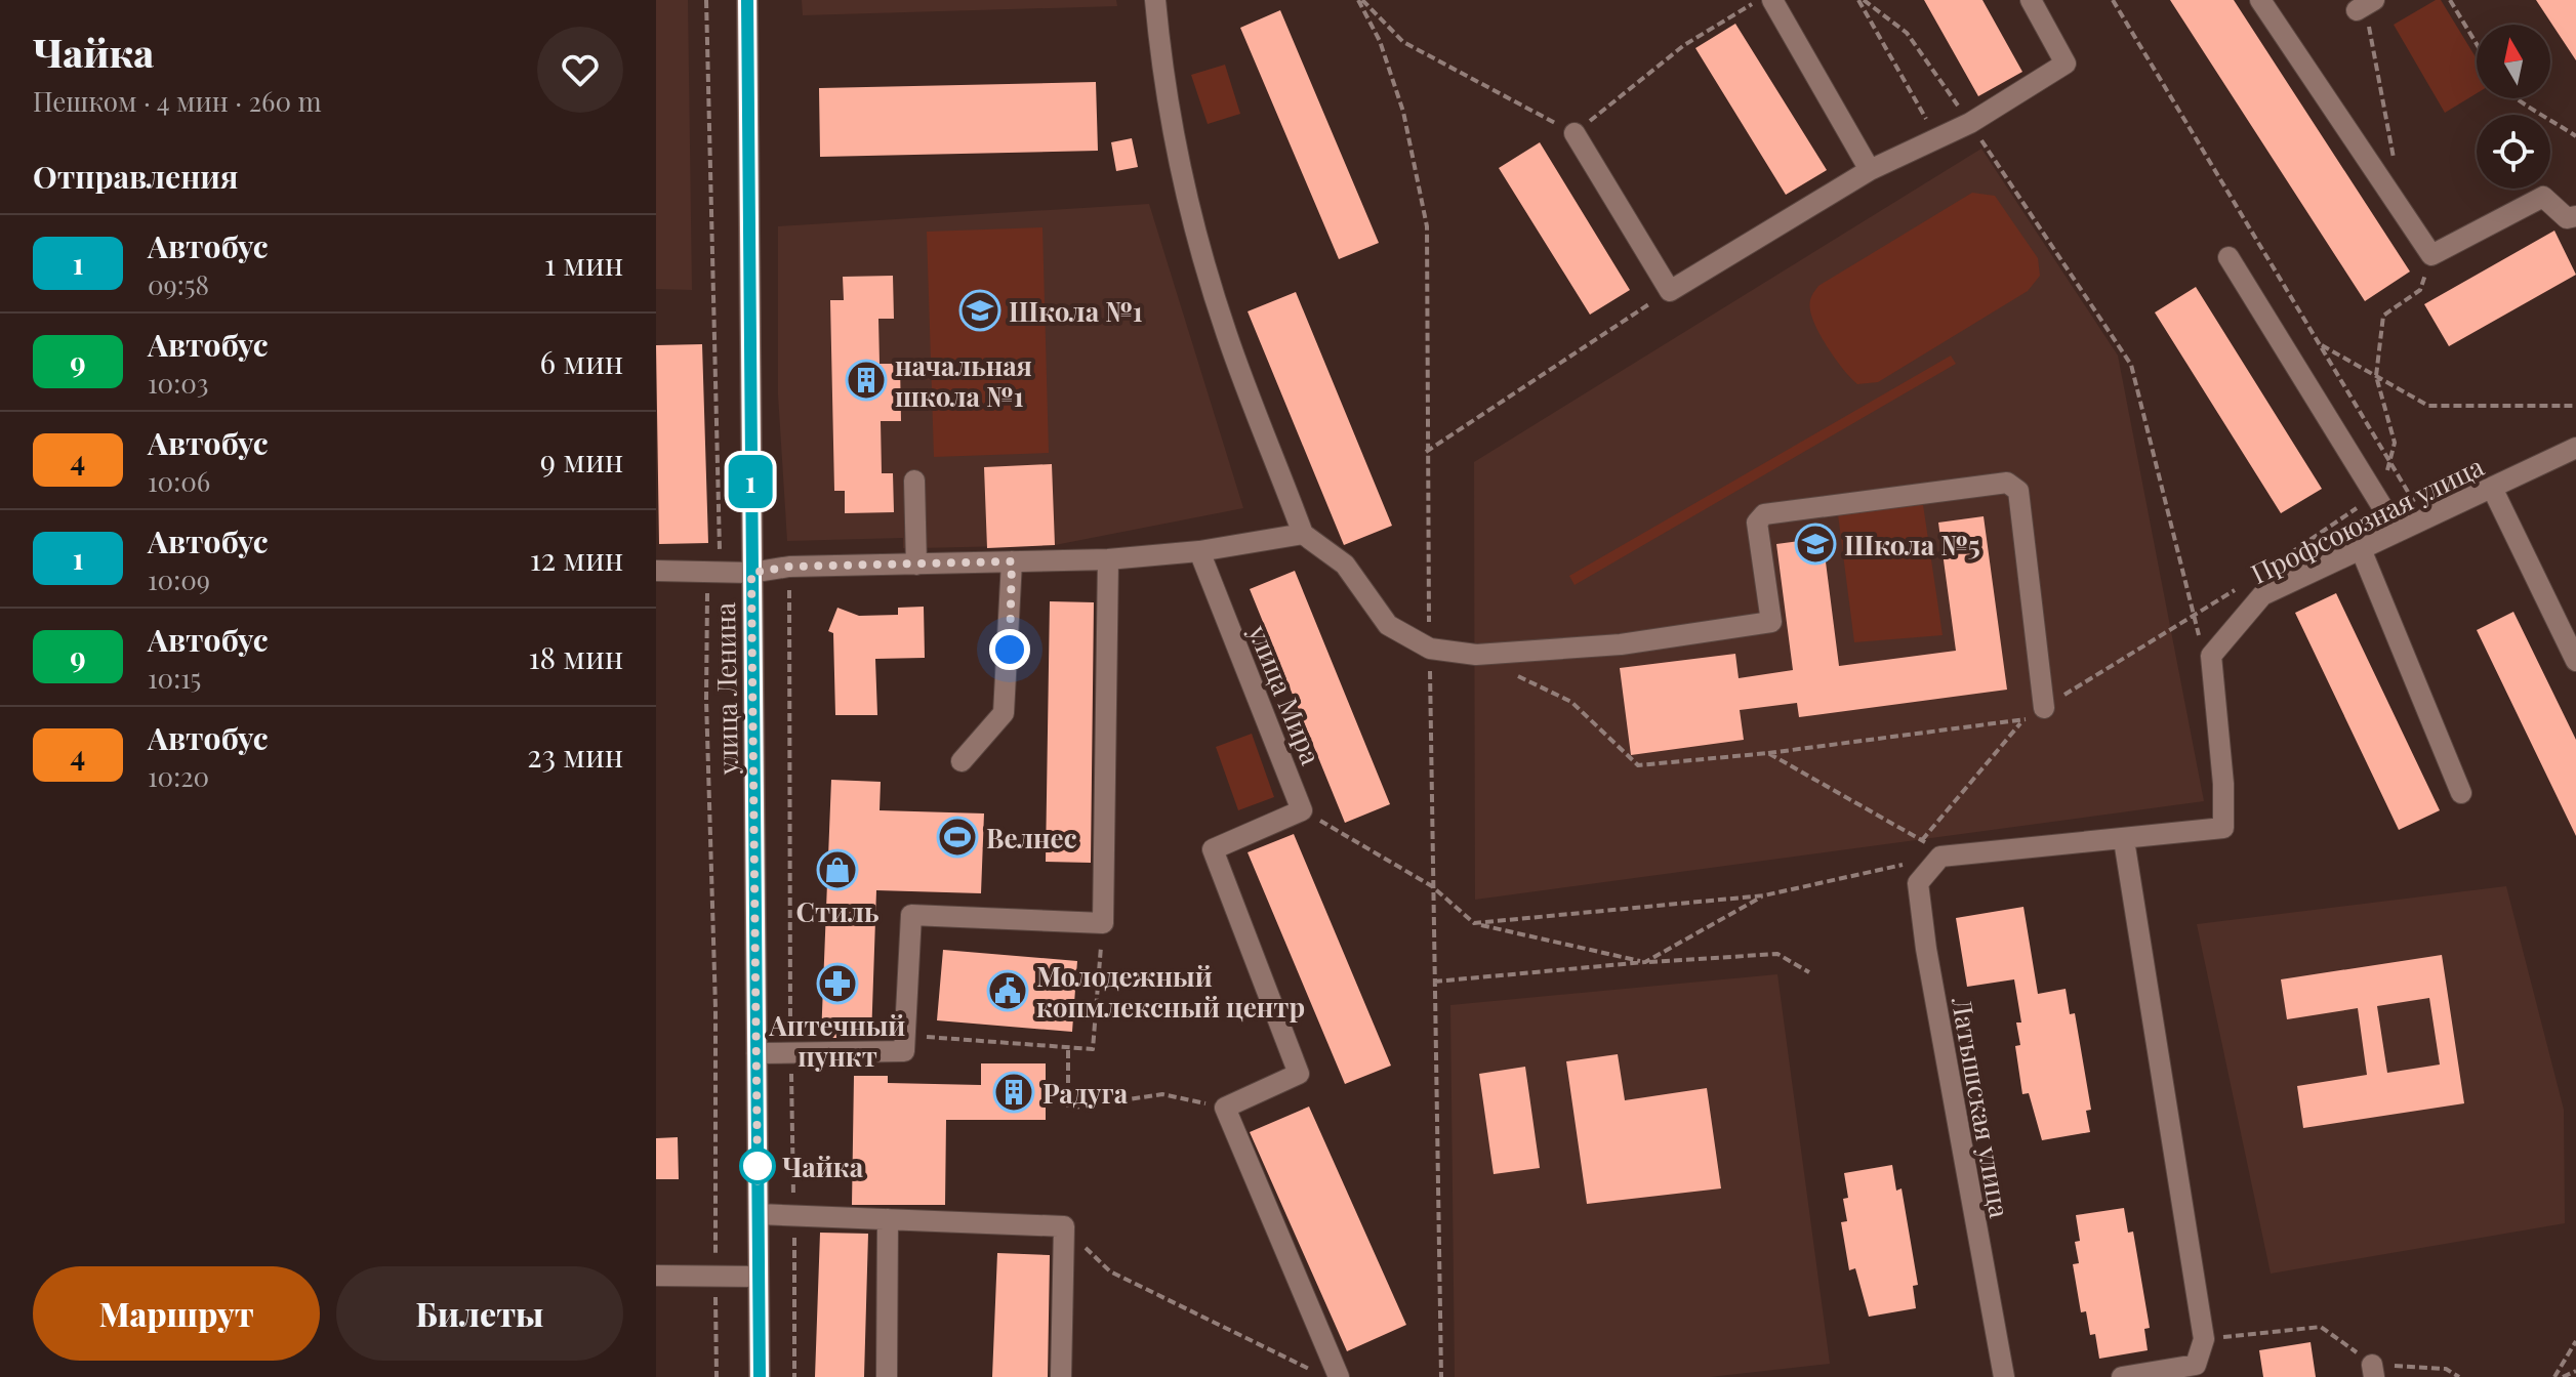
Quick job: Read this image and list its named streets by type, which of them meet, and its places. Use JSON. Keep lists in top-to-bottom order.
{
  "streets": {
    "street": [
      "Профсоюзная улица",
      "улица Ленина",
      "улица Мира",
      "Латышская улица"
    ]
  },
  "crossings": [
    ["Профсоюзная улица", "Латышская улица"]
  ],
  "places": {
    "school or university": ["Школа №1", "Школа №5"],
    "building": ["начальная школа №1", "Радуга"],
    "sports": ["Велнес"],
    "shop": ["Стиль"],
    "pharmacy": ["Аптечный пункт"],
    "public building": ["Молодежный копмлексный центр"],
    "other": ["Чайка"]
  },
  "lines": ["bus line 1"],
  "north": "top",
  "page": {
    "heading": [
      ["Чайка", "Пешком · 4 мин · 260 m"],
      "Отправления"
    ],
    "on_map": "1",
    "list": [
      {
        "mark": "1",
        "name": "Автобус",
        "note": "09:58",
        "value": "1 мин"
      },
      {
        "mark": "9",
        "name": "Автобус",
        "note": "10:03",
        "value": "6 мин"
      },
      {
        "mark": "4",
        "name": "Автобус",
        "note": "10:06",
        "value": "9 мин"
      },
      {
        "mark": "1",
        "name": "Автобус",
        "note": "10:09",
        "value": "12 мин"
      },
      {
        "mark": "9",
        "name": "Автобус",
        "note": "10:15",
        "value": "18 мин"
      },
      {
        "mark": "4",
        "name": "Автобус",
        "note": "10:20",
        "value": "23 мин"
      }
    ],
    "buttons": ["Маршрут", "Билеты"]
  }
}
